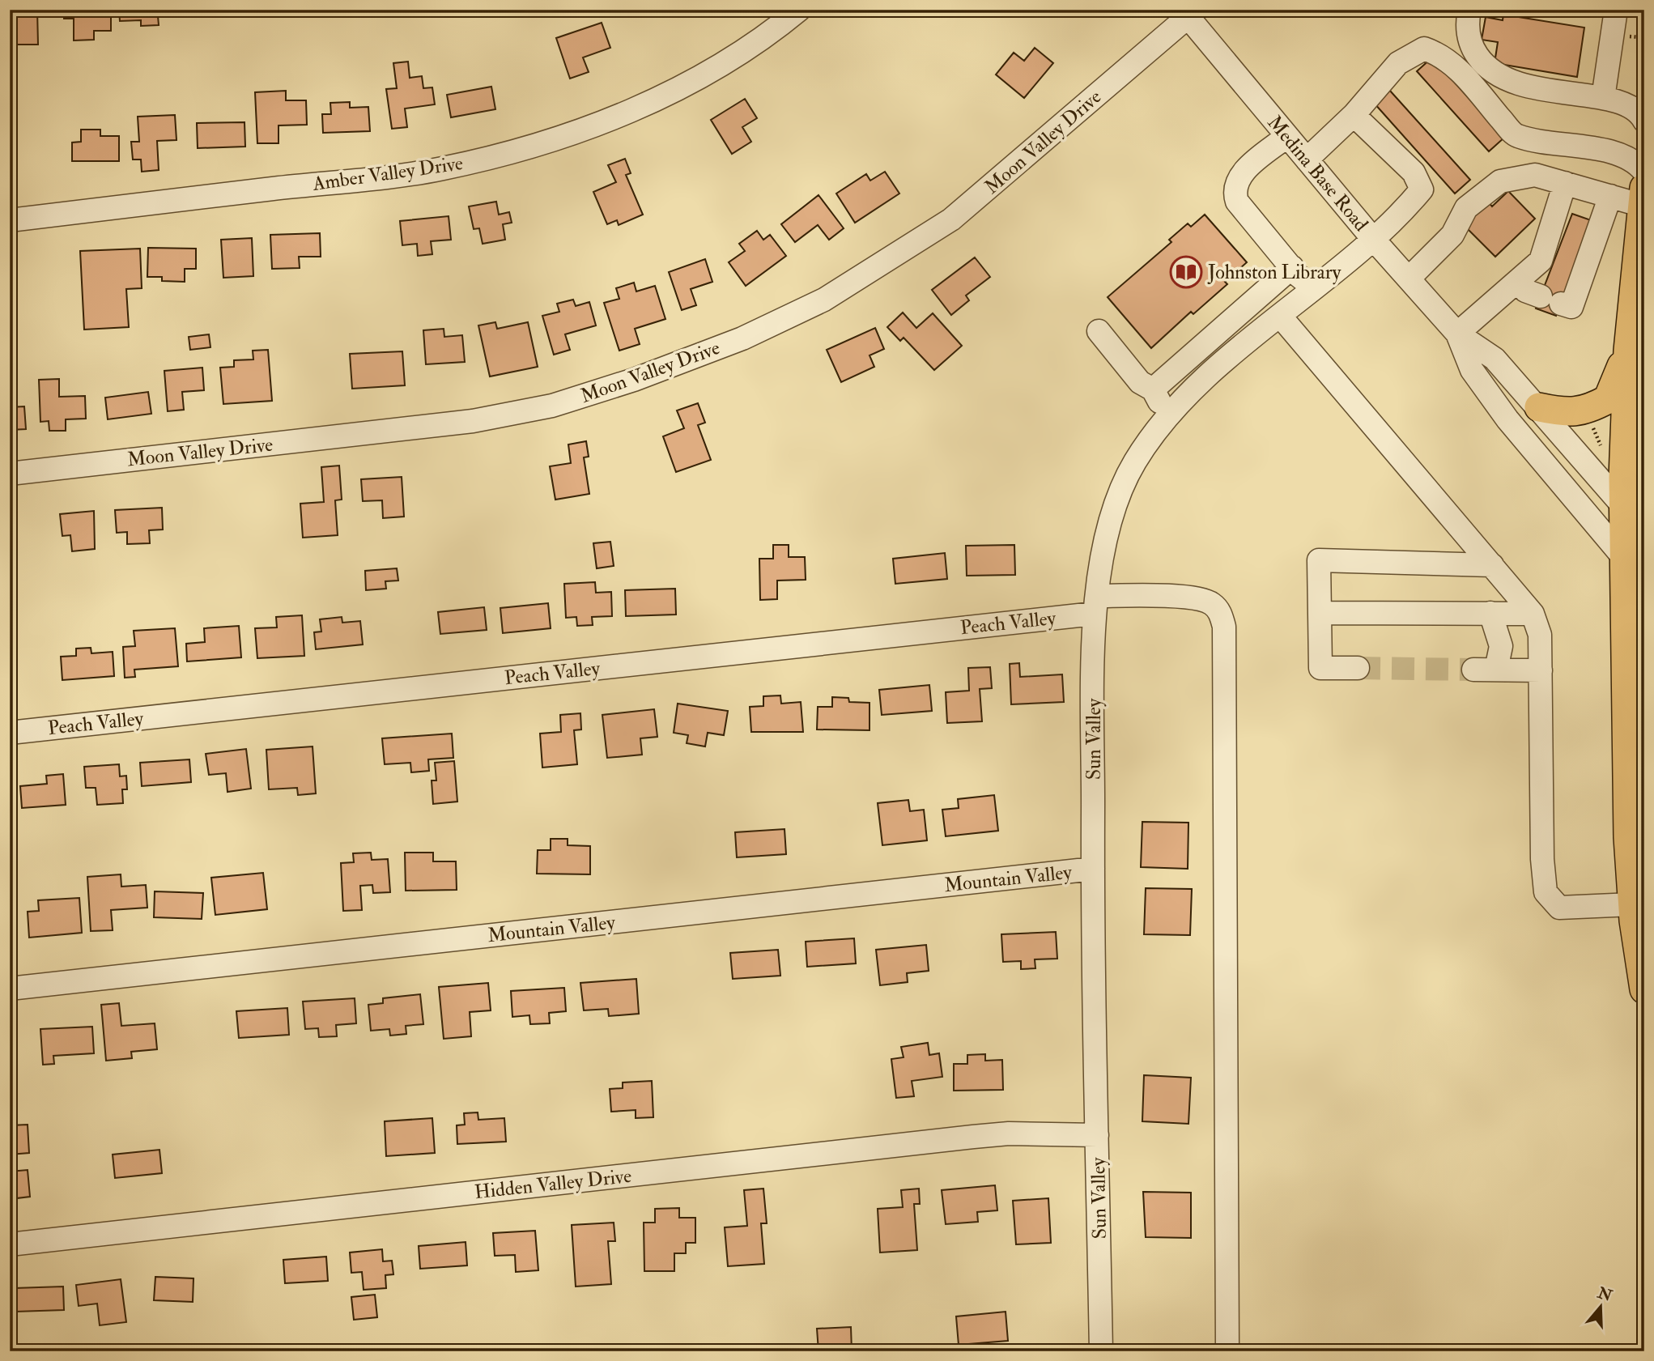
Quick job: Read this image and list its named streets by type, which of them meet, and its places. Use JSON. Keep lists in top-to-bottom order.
{
  "streets": {
    "street": [
      "Moon Valley Drive",
      "Amber Valley Drive",
      "Medina Base Road",
      "Peach Valley",
      "Sun Valley",
      "Mountain Valley",
      "Hidden Valley Drive"
    ]
  },
  "crossings": [
    ["Moon Valley Drive", "Medina Base Road"],
    ["Medina Base Road", "Sun Valley"],
    ["Peach Valley", "Sun Valley"],
    ["Sun Valley", "Mountain Valley"],
    ["Sun Valley", "Hidden Valley Drive"]
  ],
  "places": {
    "library": ["Johnston Library"]
  },
  "north": "top"
}
